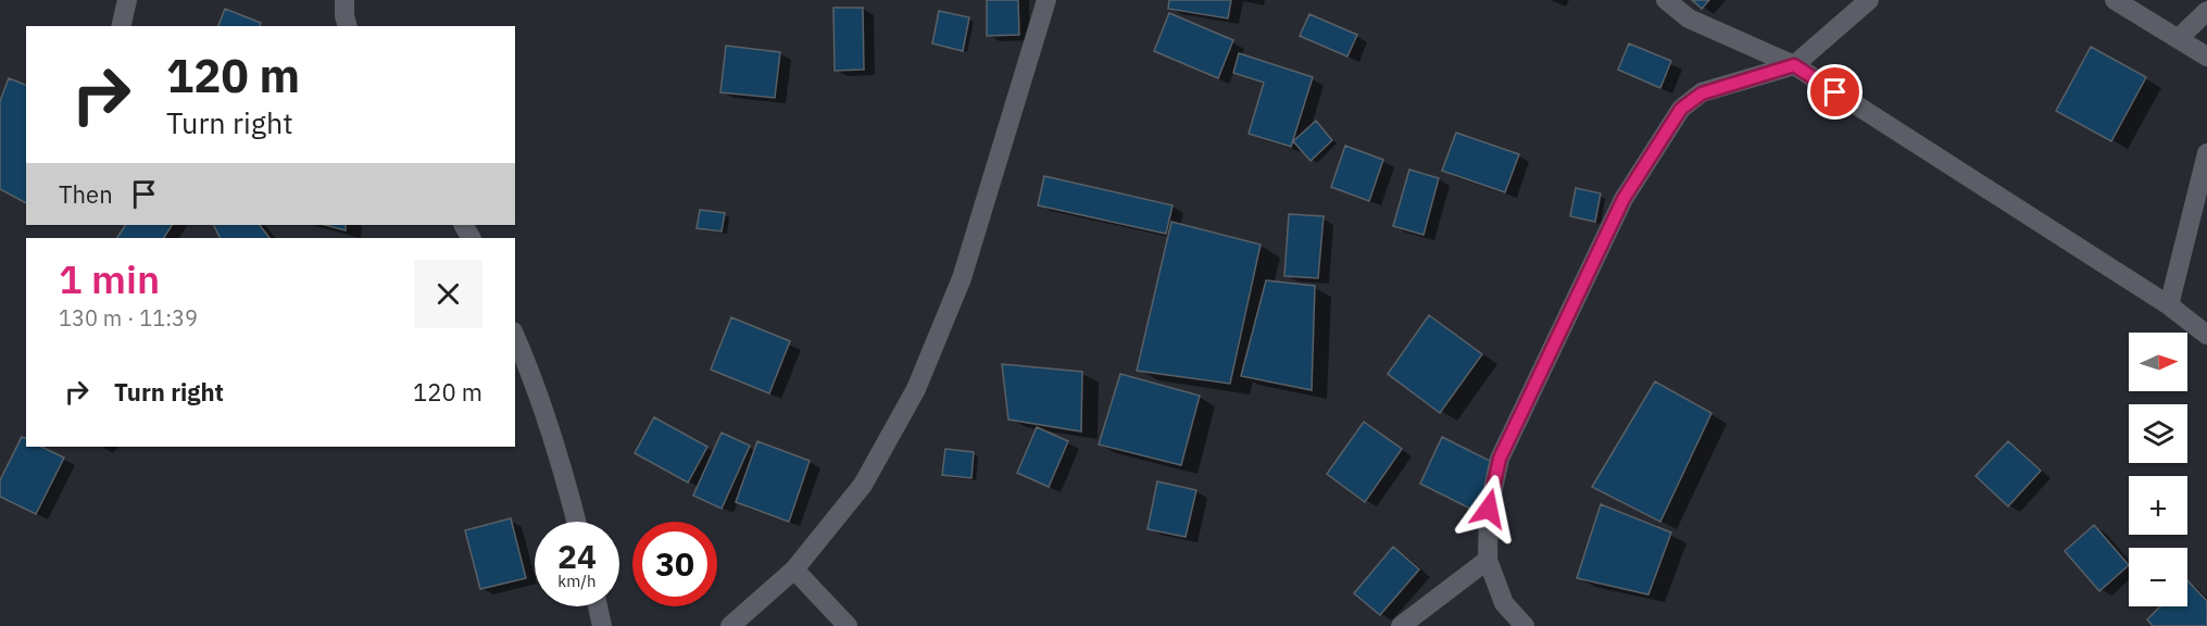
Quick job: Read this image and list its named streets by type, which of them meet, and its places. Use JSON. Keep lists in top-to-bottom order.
{
  "north": "right",
  "page": {
    "turn": ["120 m", "Turn right"],
    "then": "Then",
    "heading": ["1 min", "130 m · 11:39"],
    "map_buttons": ["+", "−"],
    "list": [
      {
        "name": "Turn right",
        "value": "120 m"
      }
    ],
    "speed": "24 km/h",
    "limit": "30"
  }
}
